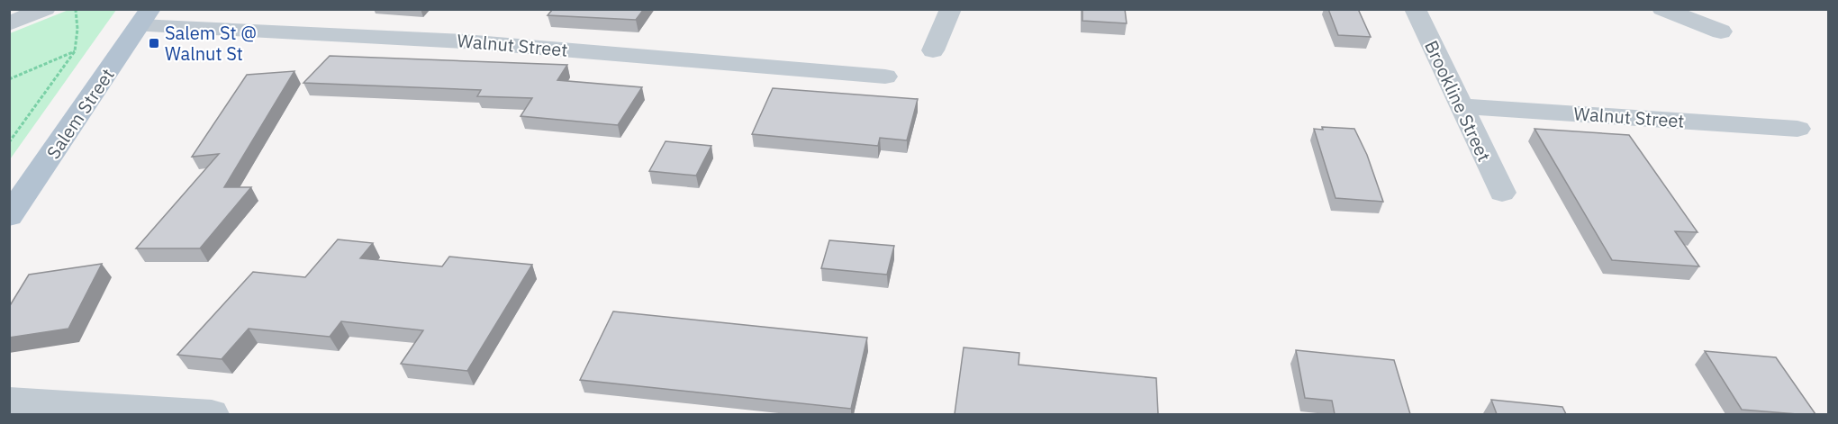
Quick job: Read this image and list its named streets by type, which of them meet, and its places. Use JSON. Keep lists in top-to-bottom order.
{
  "streets": {
    "main road": ["Salem Street"],
    "street": ["Walnut Street", "Brookline Street"]
  },
  "crossings": [
    ["Walnut Street", "Brookline Street"],
    ["Walnut Street", "Salem Street"]
  ],
  "places": {
    "transit": ["Salem St @ Walnut St"]
  }
}
